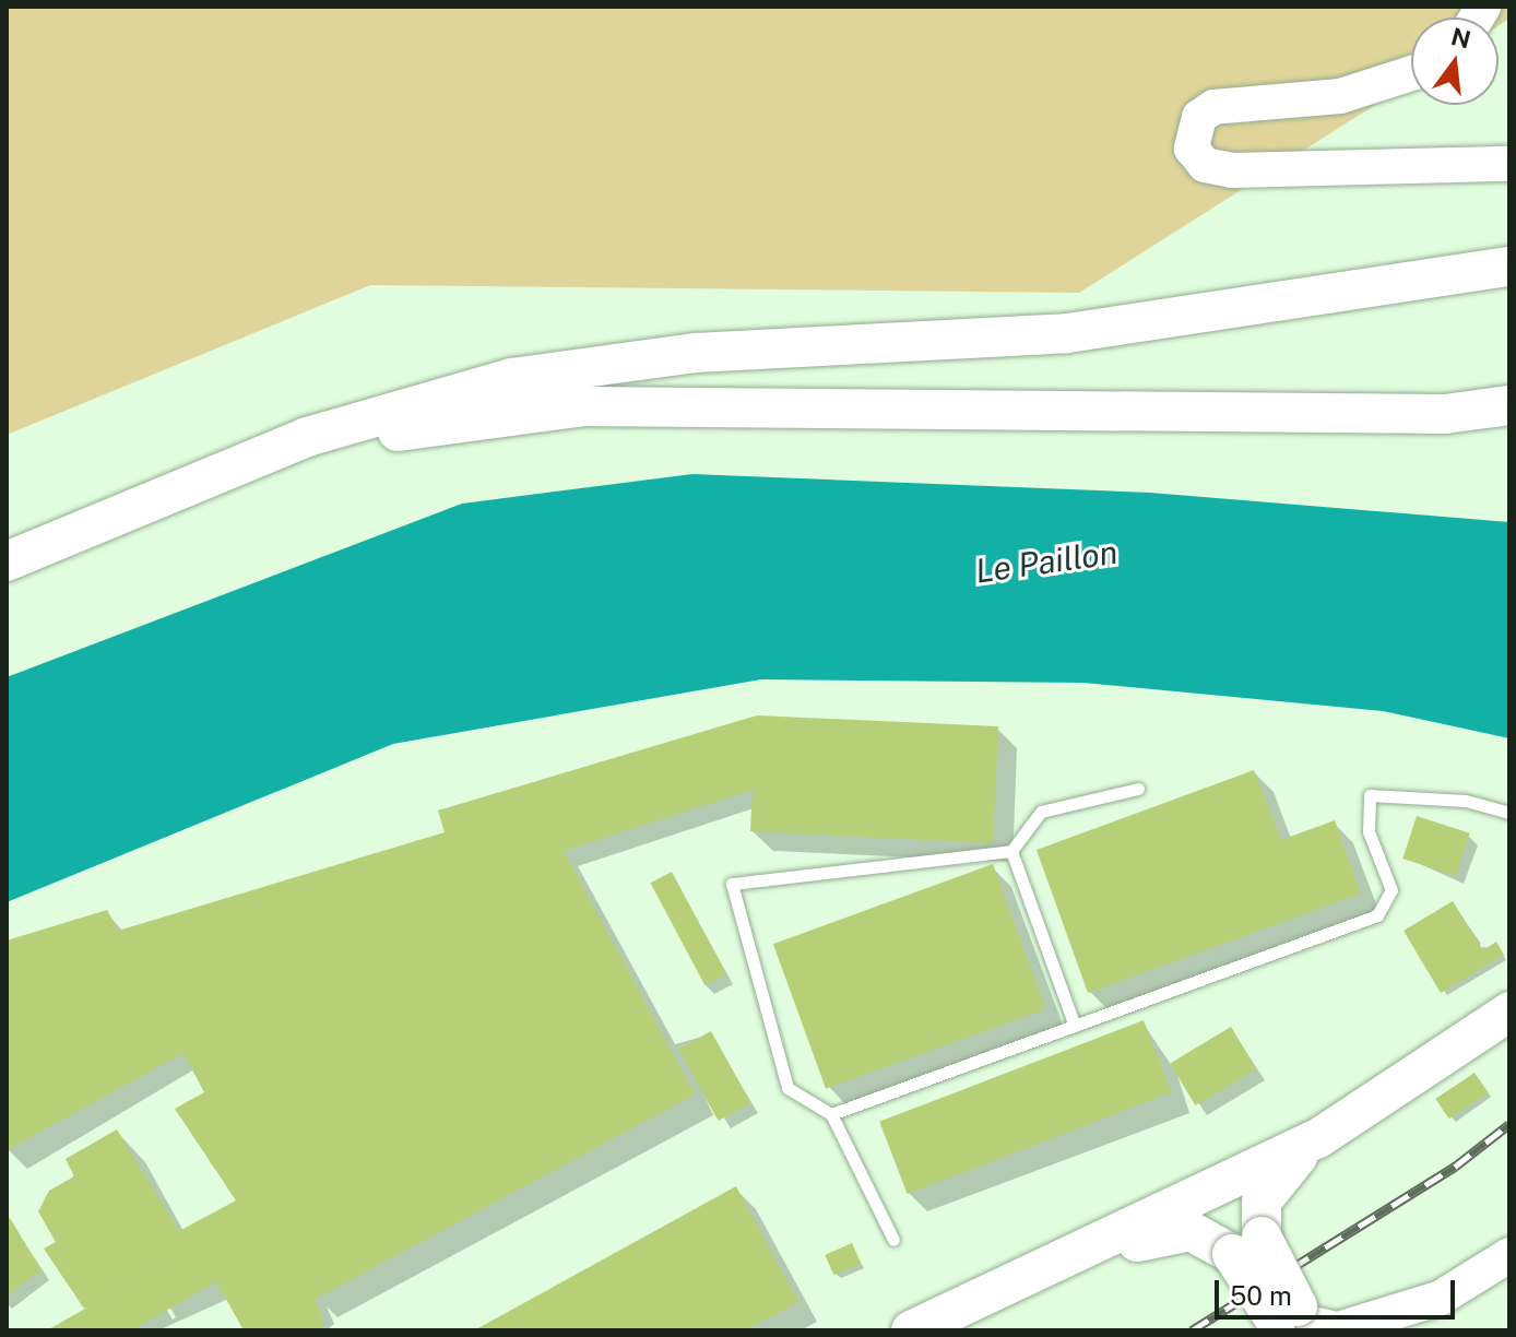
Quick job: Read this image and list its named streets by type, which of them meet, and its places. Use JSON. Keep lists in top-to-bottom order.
{
  "water": ["Le Paillon"],
  "scale_bar": "50 m",
  "north": "top"
}
